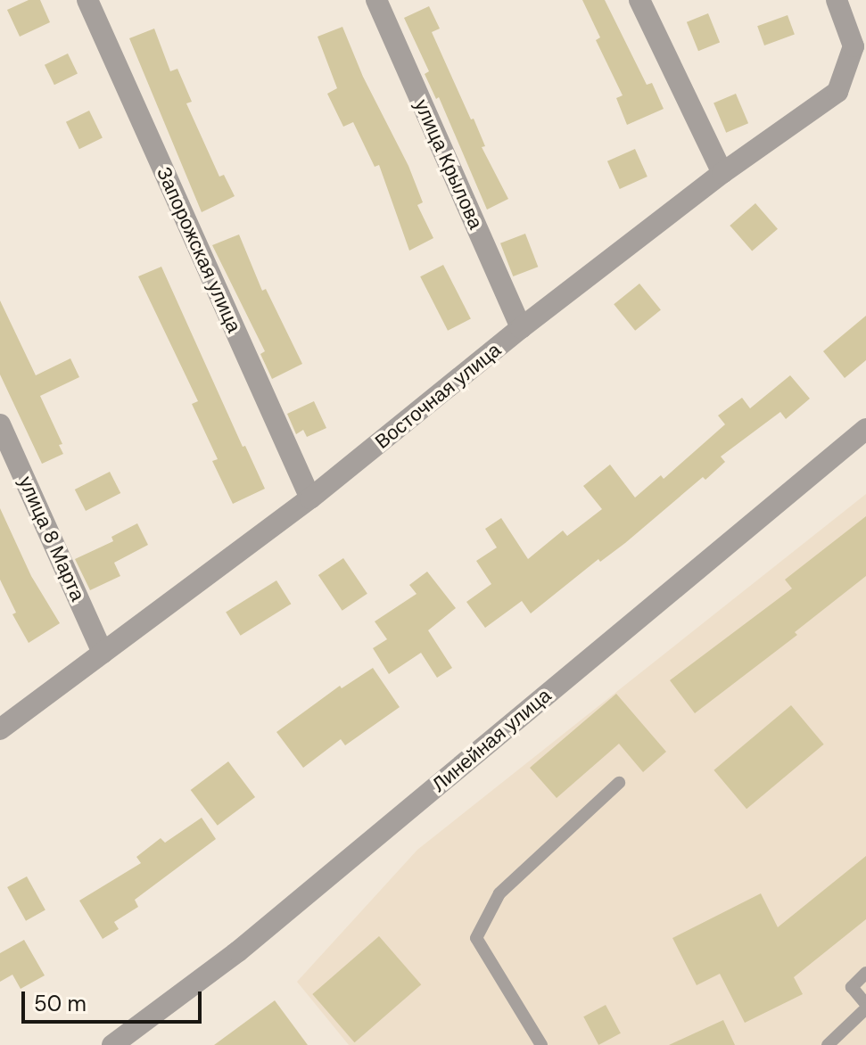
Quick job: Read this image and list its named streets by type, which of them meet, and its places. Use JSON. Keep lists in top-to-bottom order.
{
  "streets": {
    "street": [
      "улица Крылова",
      "Запорожская улица",
      "Восточная улица",
      "улица 8 Марта",
      "Линейная улица"
    ]
  },
  "crossings": [
    ["улица Крылова", "Восточная улица"],
    ["Запорожская улица", "Восточная улица"],
    ["Восточная улица", "улица 8 Марта"]
  ],
  "scale_bar": "50 m"
}
